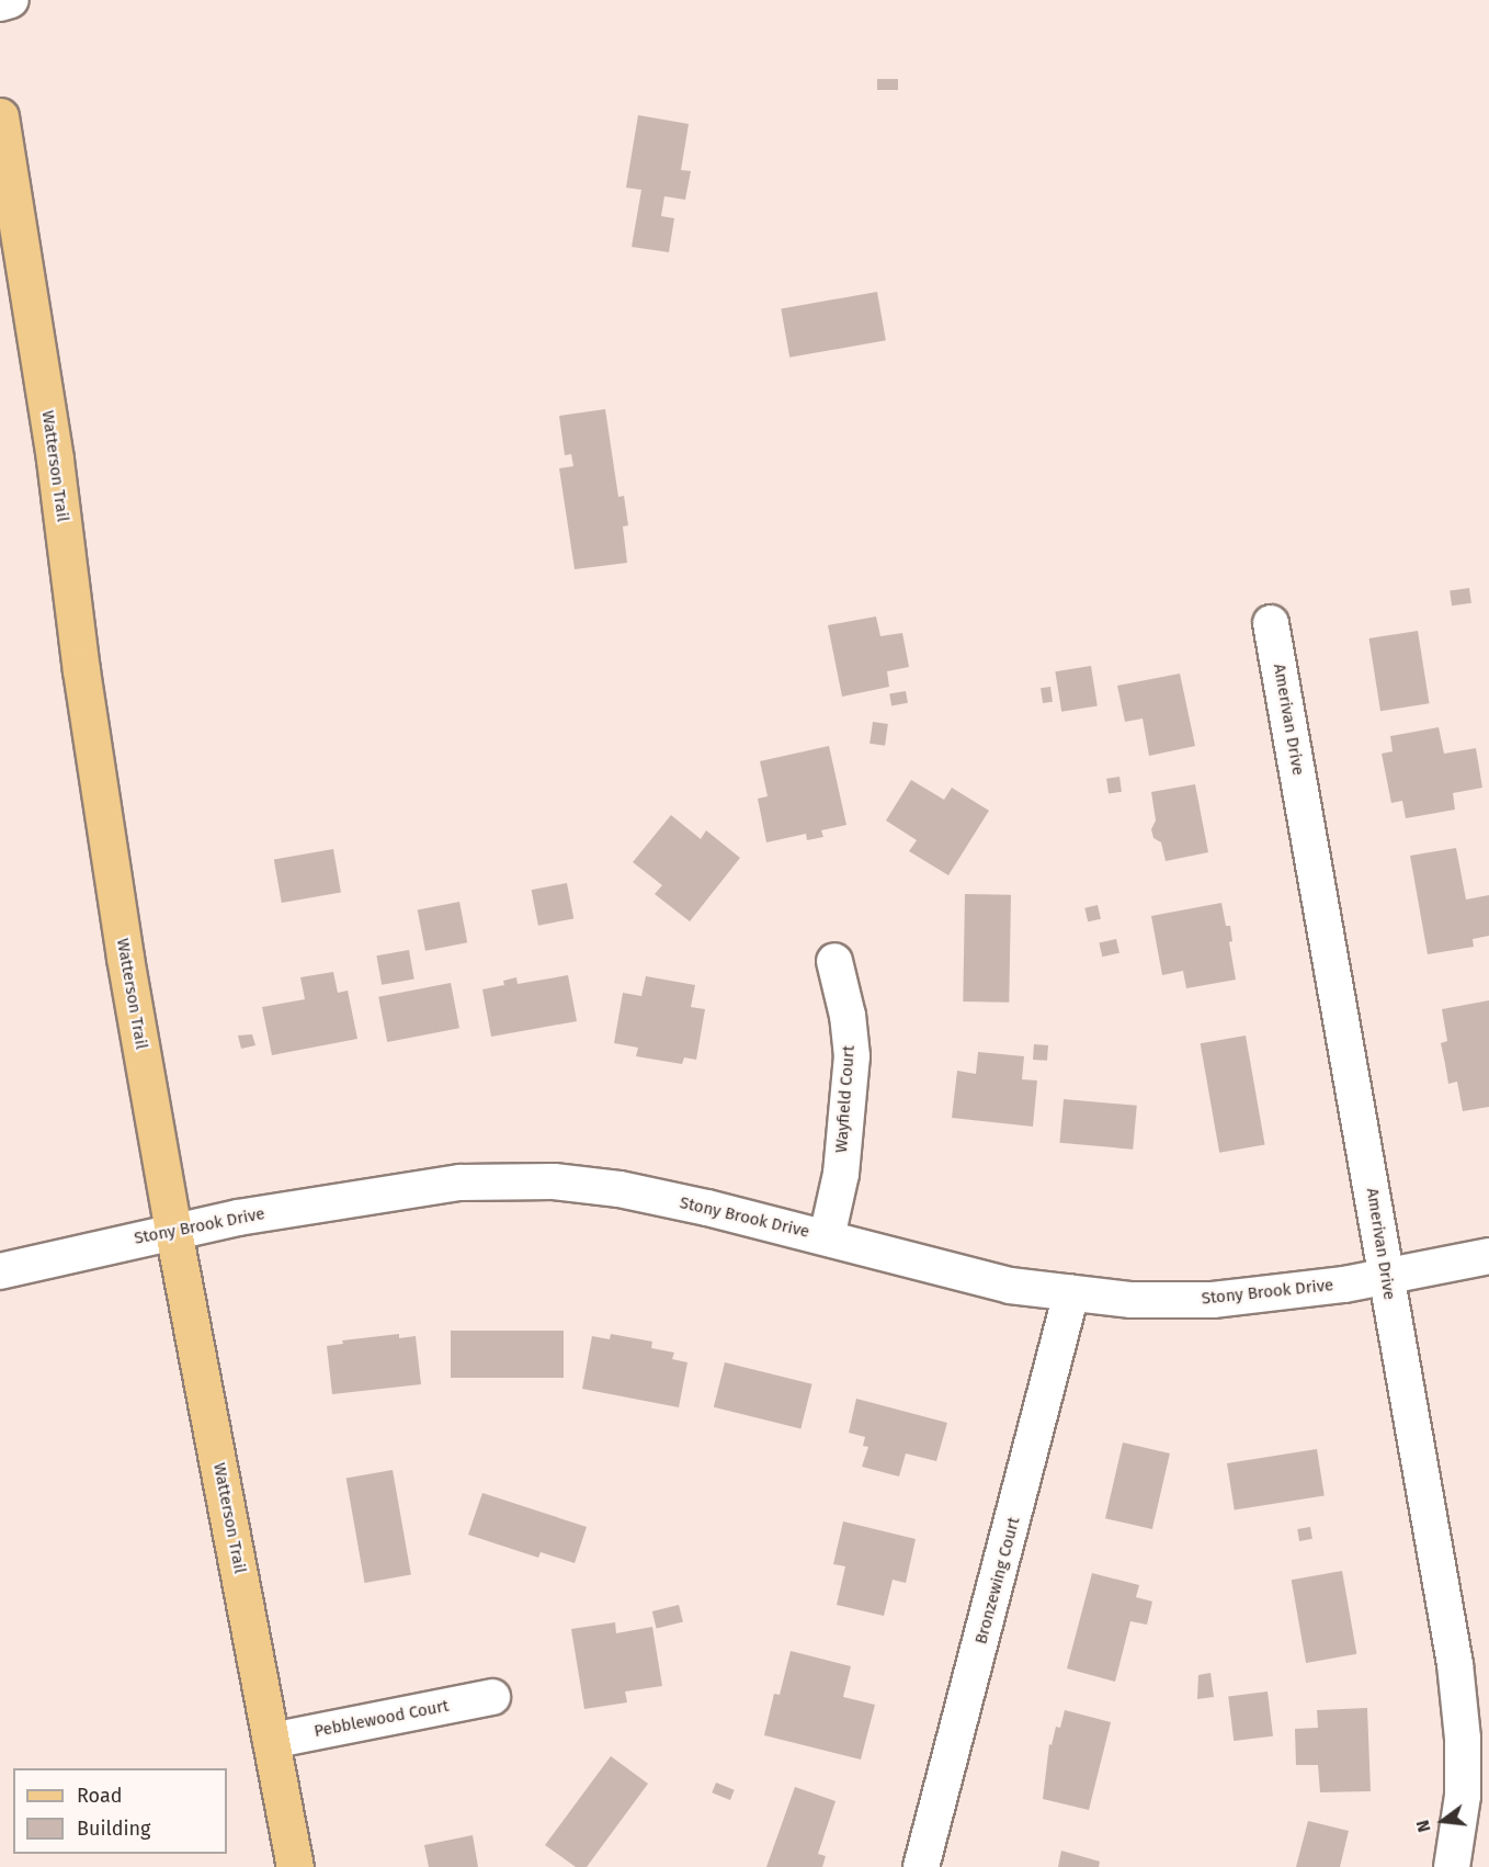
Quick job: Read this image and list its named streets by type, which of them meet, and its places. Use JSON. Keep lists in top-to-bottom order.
{
  "streets": {
    "main road": ["Watterson Trail"],
    "street": [
      "Amerivan Drive",
      "Wayfield Court",
      "Stony Brook Drive",
      "Bronzewing Court",
      "Pebblewood Court"
    ]
  },
  "crossings": [
    ["Watterson Trail", "Stony Brook Drive"],
    ["Watterson Trail", "Pebblewood Court"],
    ["Amerivan Drive", "Stony Brook Drive"],
    ["Wayfield Court", "Stony Brook Drive"],
    ["Stony Brook Drive", "Bronzewing Court"]
  ],
  "legend": ["Road", "Building"],
  "north": "left"
}
